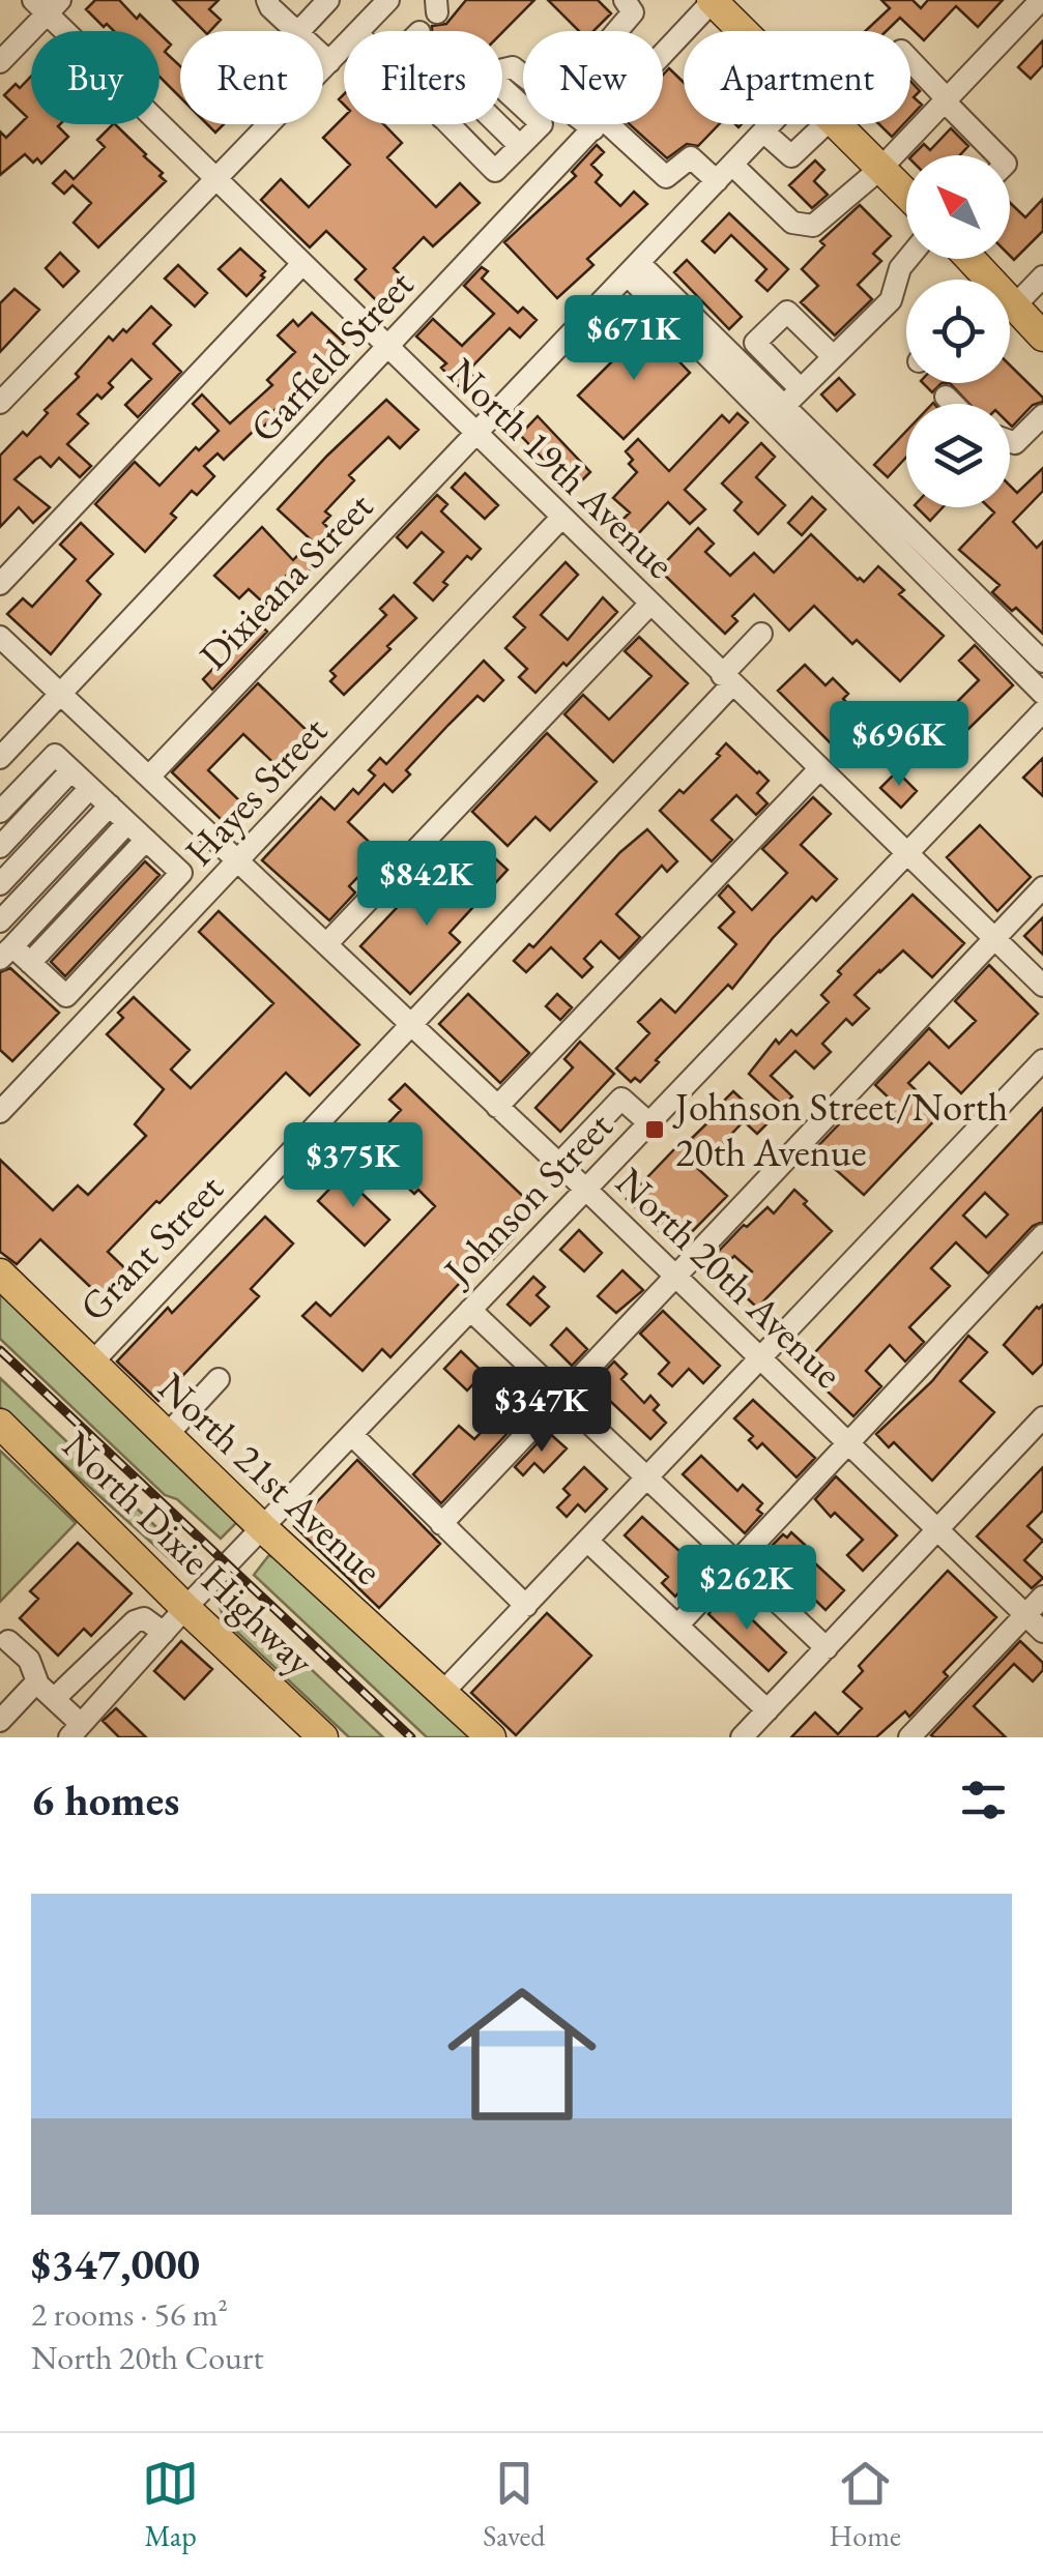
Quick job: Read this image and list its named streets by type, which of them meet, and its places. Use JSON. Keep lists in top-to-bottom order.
{
  "streets": {
    "main road": ["North 21st Avenue", "North Dixie Highway"],
    "street": [
      "Garfield Street",
      "North 19th Avenue",
      "Dixieana Street",
      "Hayes Street",
      "Johnson Street",
      "Grant Street",
      "North 20th Avenue"
    ]
  },
  "crossings": [
    ["Garfield Street", "North 19th Avenue"],
    ["Garfield Street", "North 20th Avenue"],
    ["North 19th Avenue", "Dixieana Street"],
    ["North 19th Avenue", "Hayes Street"],
    ["North 19th Avenue", "Johnson Street"],
    ["North 19th Avenue", "Grant Street"],
    ["Dixieana Street", "North 20th Avenue"],
    ["Hayes Street", "North 20th Avenue"],
    ["Johnson Street", "North 20th Avenue"],
    ["Johnson Street", "North 21st Avenue"],
    ["Johnson Street", "North Dixie Highway"],
    ["Grant Street", "North 20th Avenue"],
    ["Grant Street", "North 21st Avenue"]
  ],
  "places": {
    "transit": ["Johnson Street/North 20th Avenue"]
  },
  "north": "top left",
  "page": {
    "chip": [
      "Buy",
      "Rent",
      "Filters",
      "New",
      "Apartment"
    ],
    "price": [
      "$671K",
      "$696K",
      "$842K",
      "$375K",
      "$347K",
      "$262K"
    ],
    "heading": "6 homes",
    "list": [
      {
        "name": "$347,000",
        "note": "2 rooms · 56 m² · North 20th Court"
      }
    ],
    "tabs": ["Map", "Saved", "Home"]
  }
}
